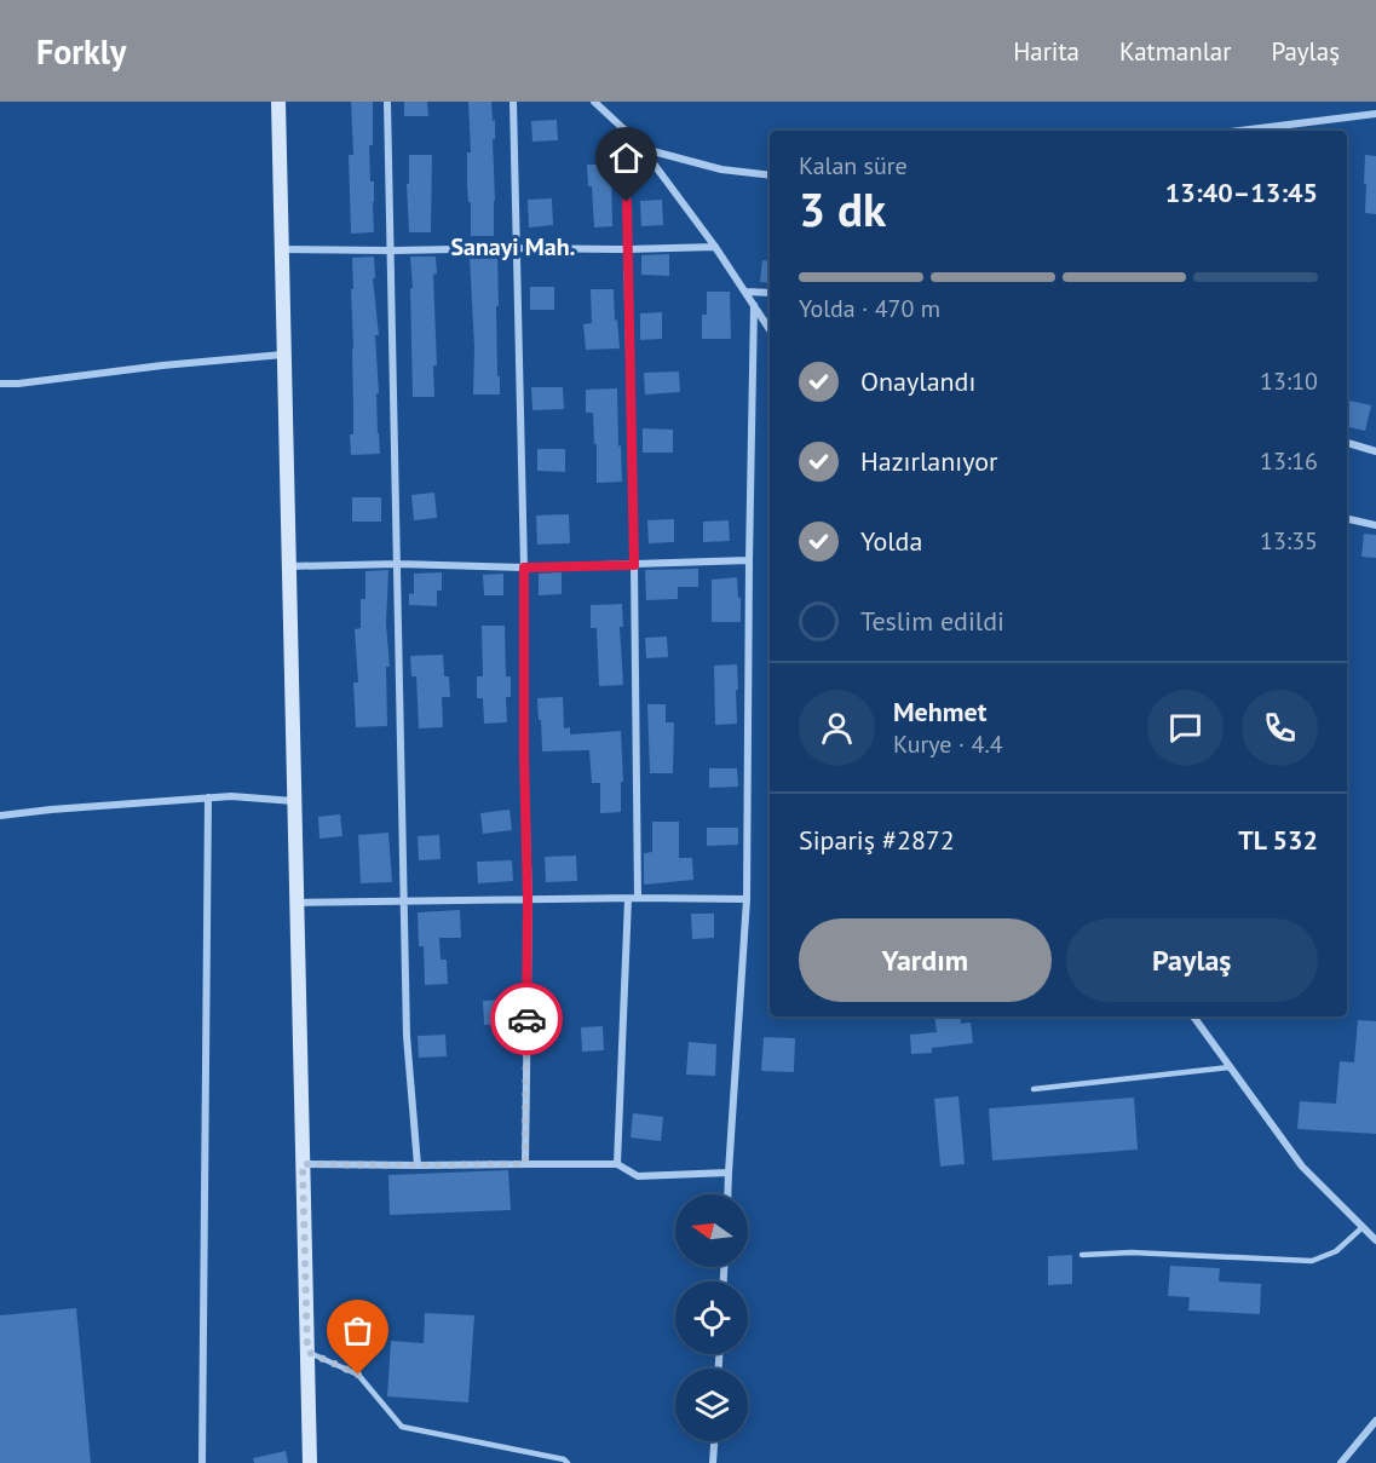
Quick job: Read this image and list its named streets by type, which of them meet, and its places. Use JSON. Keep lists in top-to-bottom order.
{
  "districts": ["Sanayi Mah."],
  "north": "left",
  "page": {
    "header": "Forkly",
    "nav": ["Harita", "Katmanlar", "Paylaş"],
    "heading": ["3 dk", "Kalan süre", "13:40–13:45"],
    "panel": [
      "Mehmet",
      "Kurye · 4.4",
      "Sipariş #2872",
      "TL 532"
    ],
    "bar": "Yolda · 470 m",
    "list": [
      ["Onaylandı", "13:10"],
      ["Hazırlanıyor", "13:16"],
      ["Yolda", "13:35"],
      "Teslim edildi"
    ],
    "buttons": ["Yardım", "Paylaş"]
  }
}
